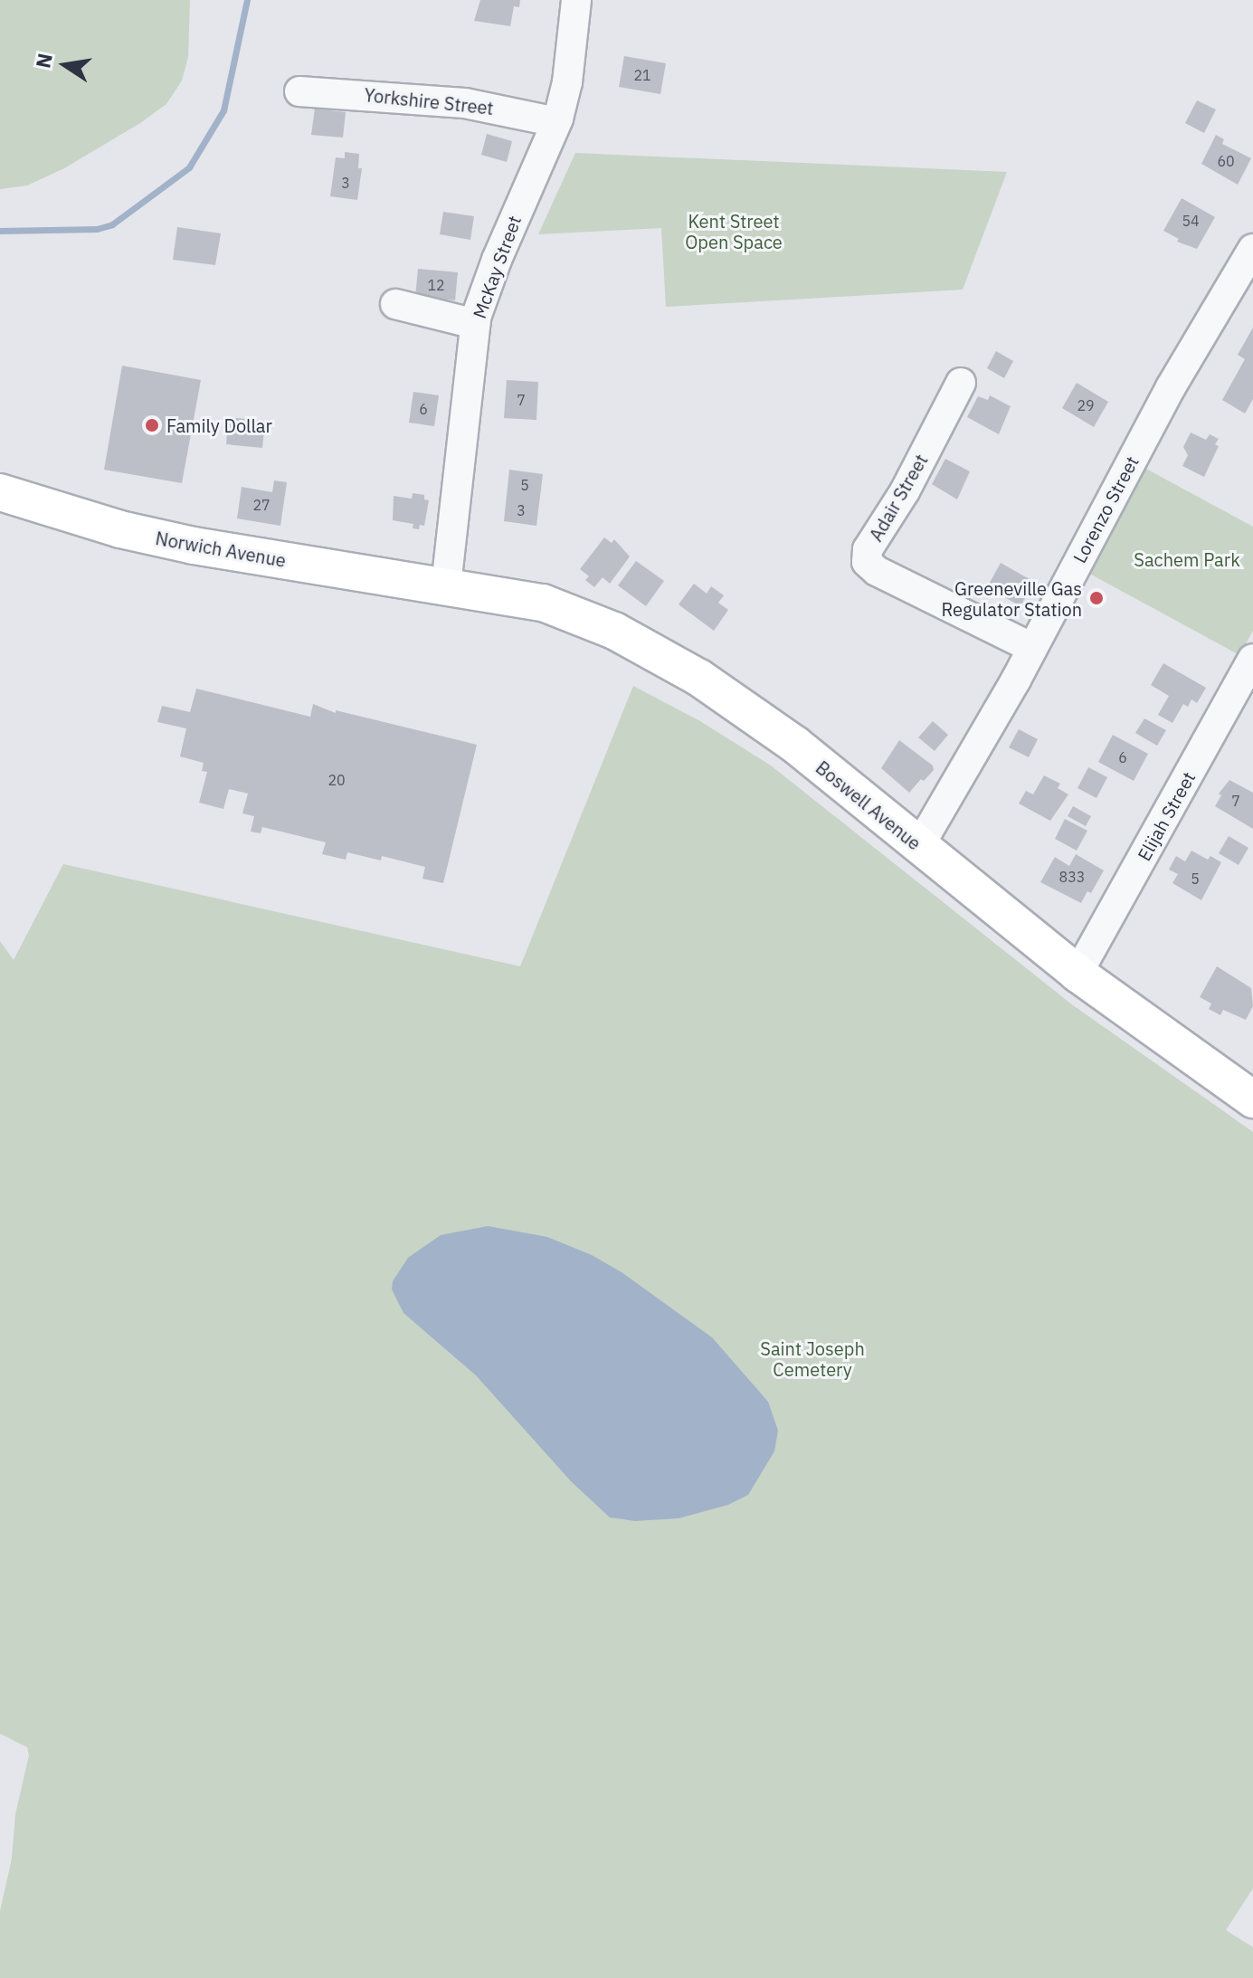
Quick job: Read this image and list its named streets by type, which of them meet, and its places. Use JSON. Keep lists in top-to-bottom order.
{
  "streets": {
    "main road": ["Norwich Avenue", "Boswell Avenue"],
    "street": [
      "Yorkshire Street",
      "McKay Street",
      "Adair Street",
      "Lorenzo Street",
      "Elijah Street"
    ]
  },
  "crossings": [
    ["Yorkshire Street", "McKay Street"],
    ["McKay Street", "Norwich Avenue"],
    ["McKay Street", "Boswell Avenue"],
    ["Adair Street", "Lorenzo Street"],
    ["Lorenzo Street", "Boswell Avenue"],
    ["Norwich Avenue", "Boswell Avenue"],
    ["Boswell Avenue", "Elijah Street"]
  ],
  "parks": ["Kent Street Open Space", "Sachem Park", "Saint Joseph Cemetery"],
  "places": ["Family Dollar", "Greeneville Gas Regulator Station"],
  "house_numbers": [
    "21",
    "60",
    "3",
    "54",
    "12",
    "7",
    "29",
    "6",
    "5",
    "27",
    "3",
    "6",
    "20",
    "7",
    "833",
    "5"
  ],
  "north": "left"
}
